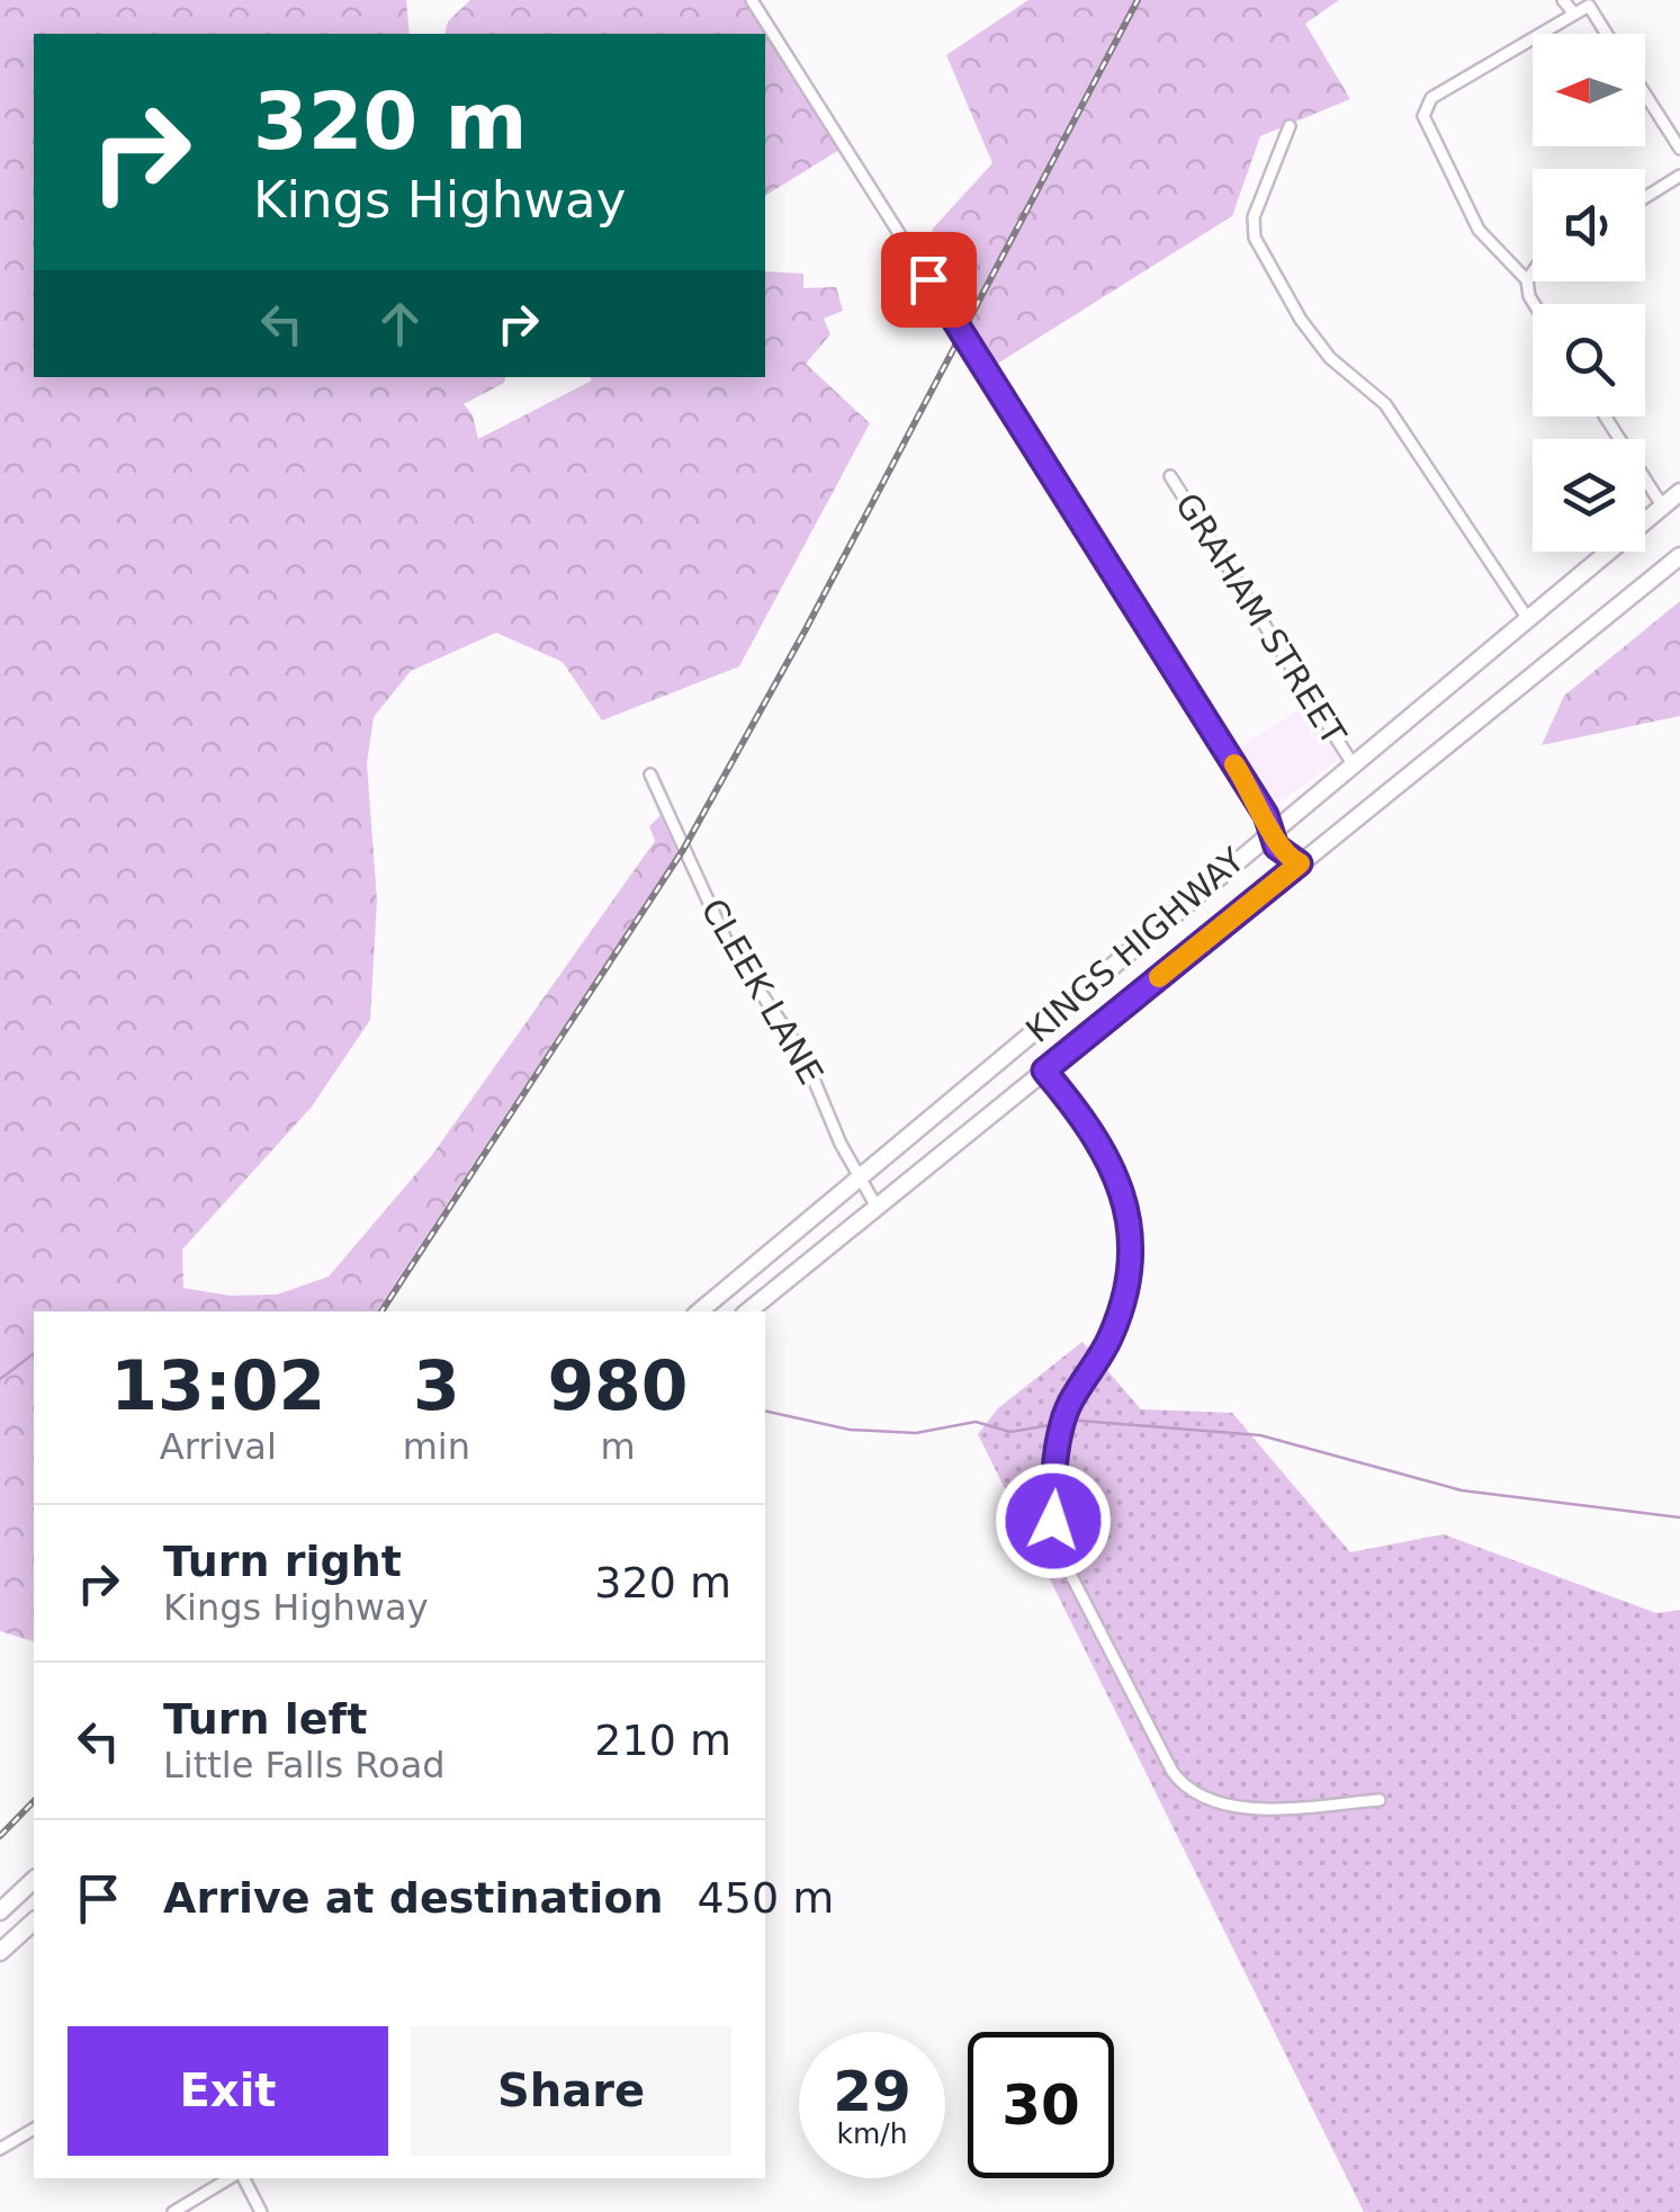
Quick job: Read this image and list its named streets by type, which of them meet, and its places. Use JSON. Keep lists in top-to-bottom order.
{
  "streets": {
    "highway": ["KINGS HIGHWAY"],
    "street": ["GRAHAM STREET", "CLEEK LANE"]
  },
  "crossings": [
    ["GRAHAM STREET", "KINGS HIGHWAY"],
    ["KINGS HIGHWAY", "CLEEK LANE"]
  ],
  "north": "left",
  "page": {
    "turn": ["320 m", "Kings Highway"],
    "eta": [
      "13:02",
      "Arrival",
      "3",
      "min",
      "980",
      "m"
    ],
    "list": [
      {
        "name": "Turn right",
        "note": "Kings Highway",
        "value": "320 m"
      },
      {
        "name": "Turn left",
        "note": "Little Falls Road",
        "value": "210 m"
      },
      {
        "name": "Arrive at destination",
        "value": "450 m"
      }
    ],
    "buttons": ["Exit", "Share"],
    "speed": "29 km/h",
    "limit": "30"
  }
}
